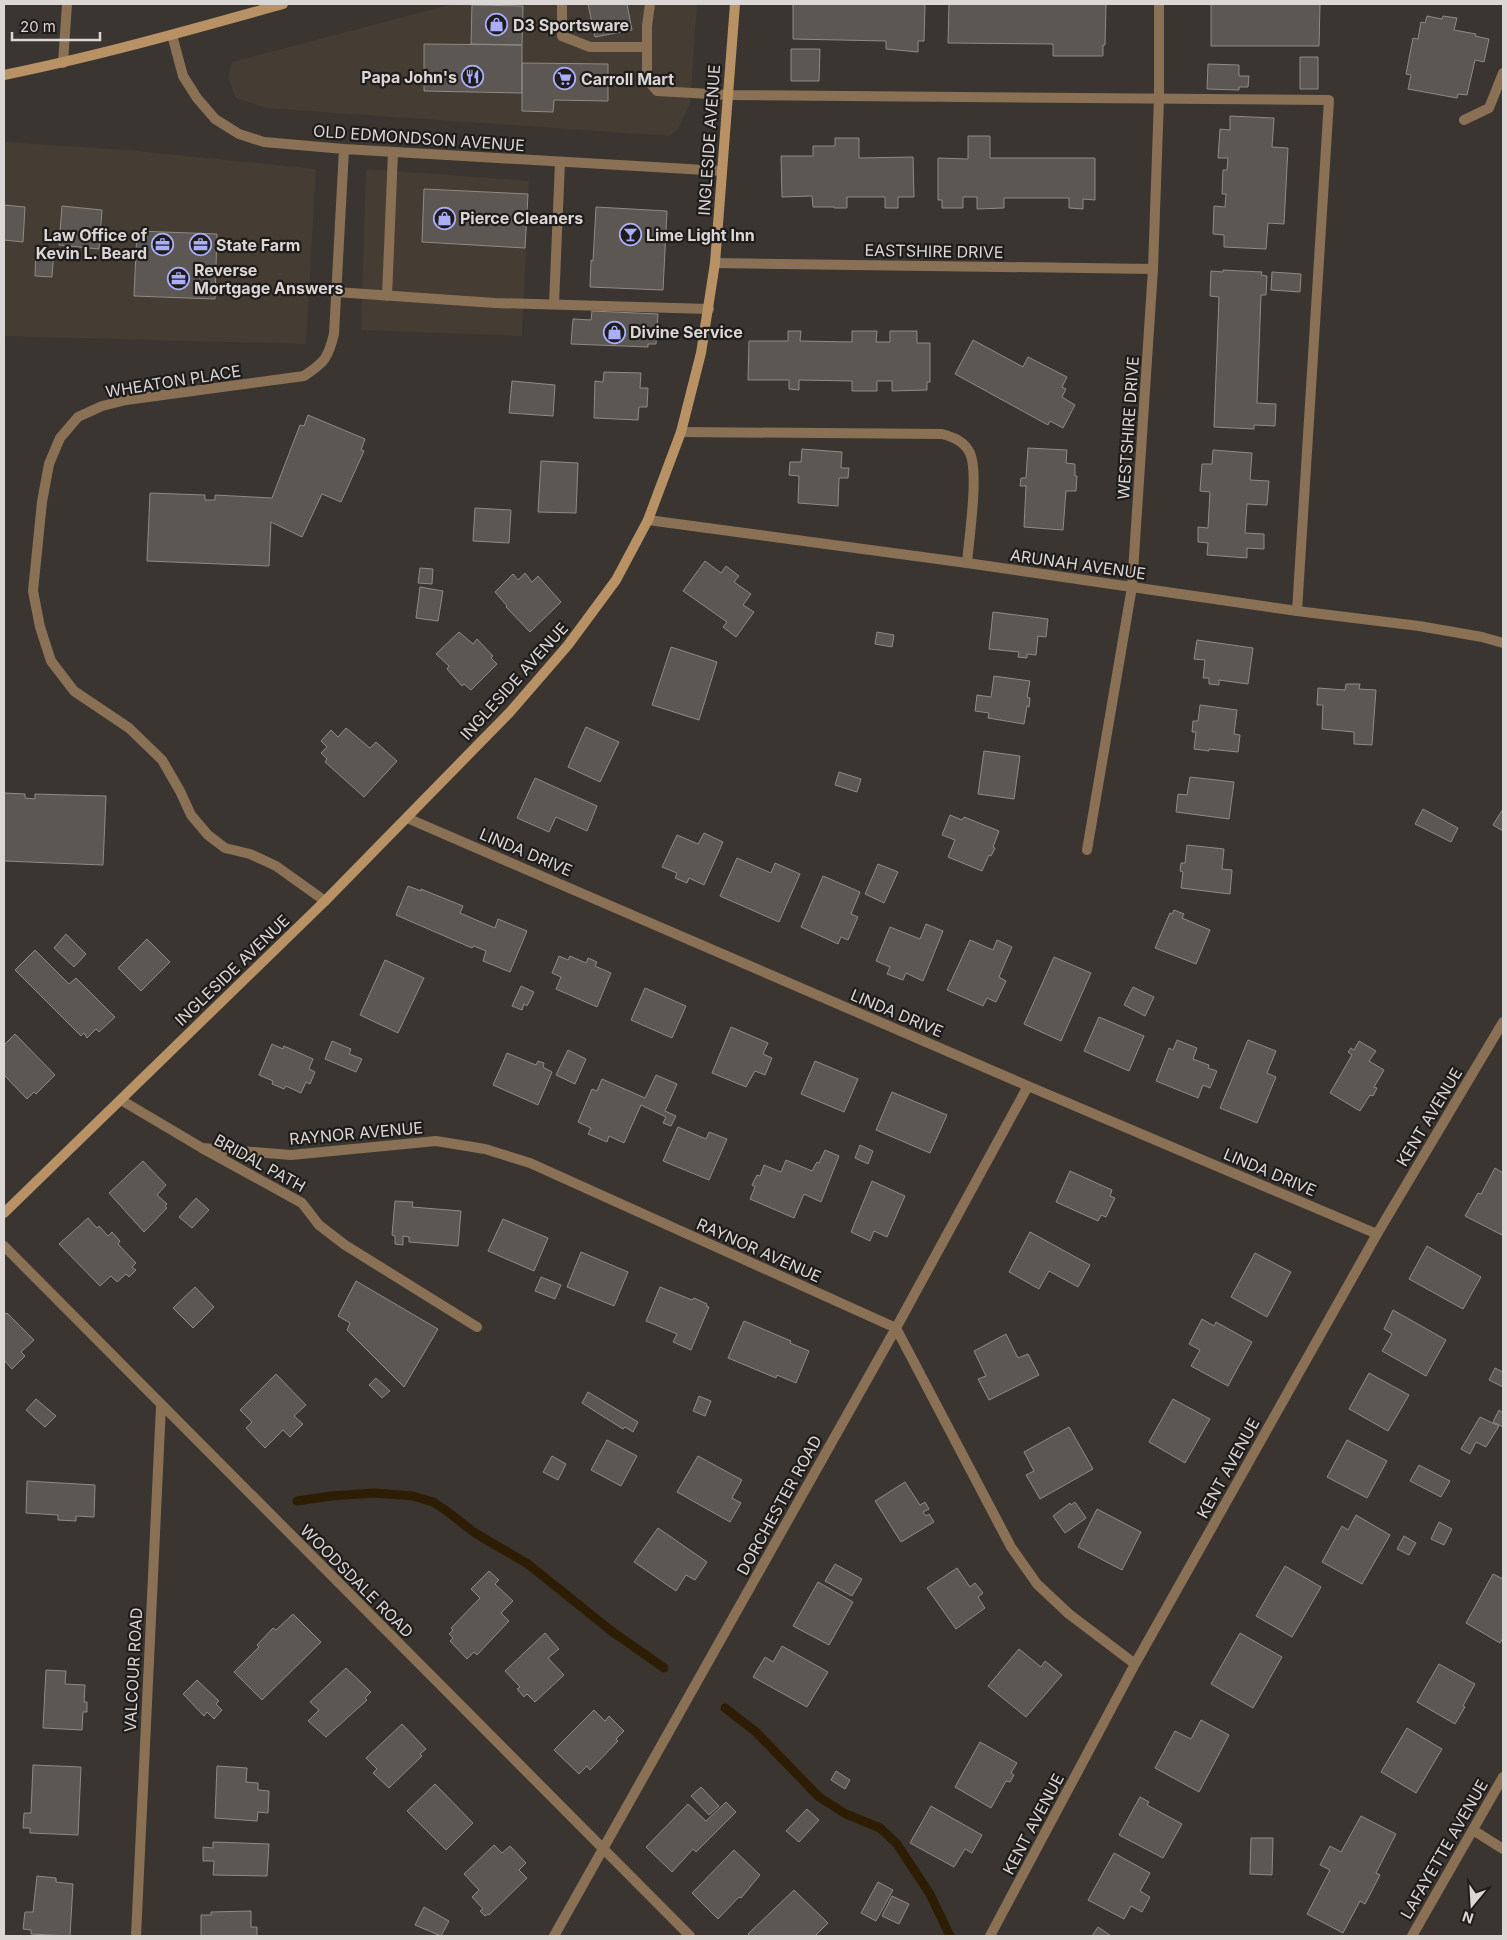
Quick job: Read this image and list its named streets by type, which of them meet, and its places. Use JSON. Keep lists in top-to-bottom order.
{
  "streets": {
    "main road": ["INGLESIDE AVENUE"],
    "street": [
      "OLD EDMONDSON AVENUE",
      "EASTSHIRE DRIVE",
      "WHEATON PLACE",
      "WESTSHIRE DRIVE",
      "ARUNAH AVENUE",
      "LINDA DRIVE",
      "KENT AVENUE",
      "RAYNOR AVENUE",
      "BRIDAL PATH",
      "DORCHESTER ROAD",
      "WOODSDALE ROAD",
      "VALCOUR ROAD",
      "LAFAYETTE AVENUE"
    ]
  },
  "crossings": [
    ["OLD EDMONDSON AVENUE", "INGLESIDE AVENUE"],
    ["OLD EDMONDSON AVENUE", "WHEATON PLACE"],
    ["INGLESIDE AVENUE", "EASTSHIRE DRIVE"],
    ["INGLESIDE AVENUE", "WHEATON PLACE"],
    ["INGLESIDE AVENUE", "ARUNAH AVENUE"],
    ["INGLESIDE AVENUE", "LINDA DRIVE"],
    ["INGLESIDE AVENUE", "BRIDAL PATH"],
    ["EASTSHIRE DRIVE", "WESTSHIRE DRIVE"],
    ["WESTSHIRE DRIVE", "ARUNAH AVENUE"],
    ["LINDA DRIVE", "KENT AVENUE"],
    ["LINDA DRIVE", "DORCHESTER ROAD"],
    ["RAYNOR AVENUE", "BRIDAL PATH"],
    ["RAYNOR AVENUE", "DORCHESTER ROAD"],
    ["DORCHESTER ROAD", "WOODSDALE ROAD"],
    ["WOODSDALE ROAD", "VALCOUR ROAD"]
  ],
  "places": {
    "shop": ["D3 Sportsware", "Pierce Cleaners", "Divine Service"],
    "restaurant": ["Papa John's"],
    "supermarket": ["Carroll Mart"],
    "bar": ["Lime Light Inn"],
    "office": ["Law Office of Kevin L. Beard", "State Farm", "Reverse Mortgage Answers"]
  },
  "scale_bar": "20 m",
  "north": "bottom"
}
